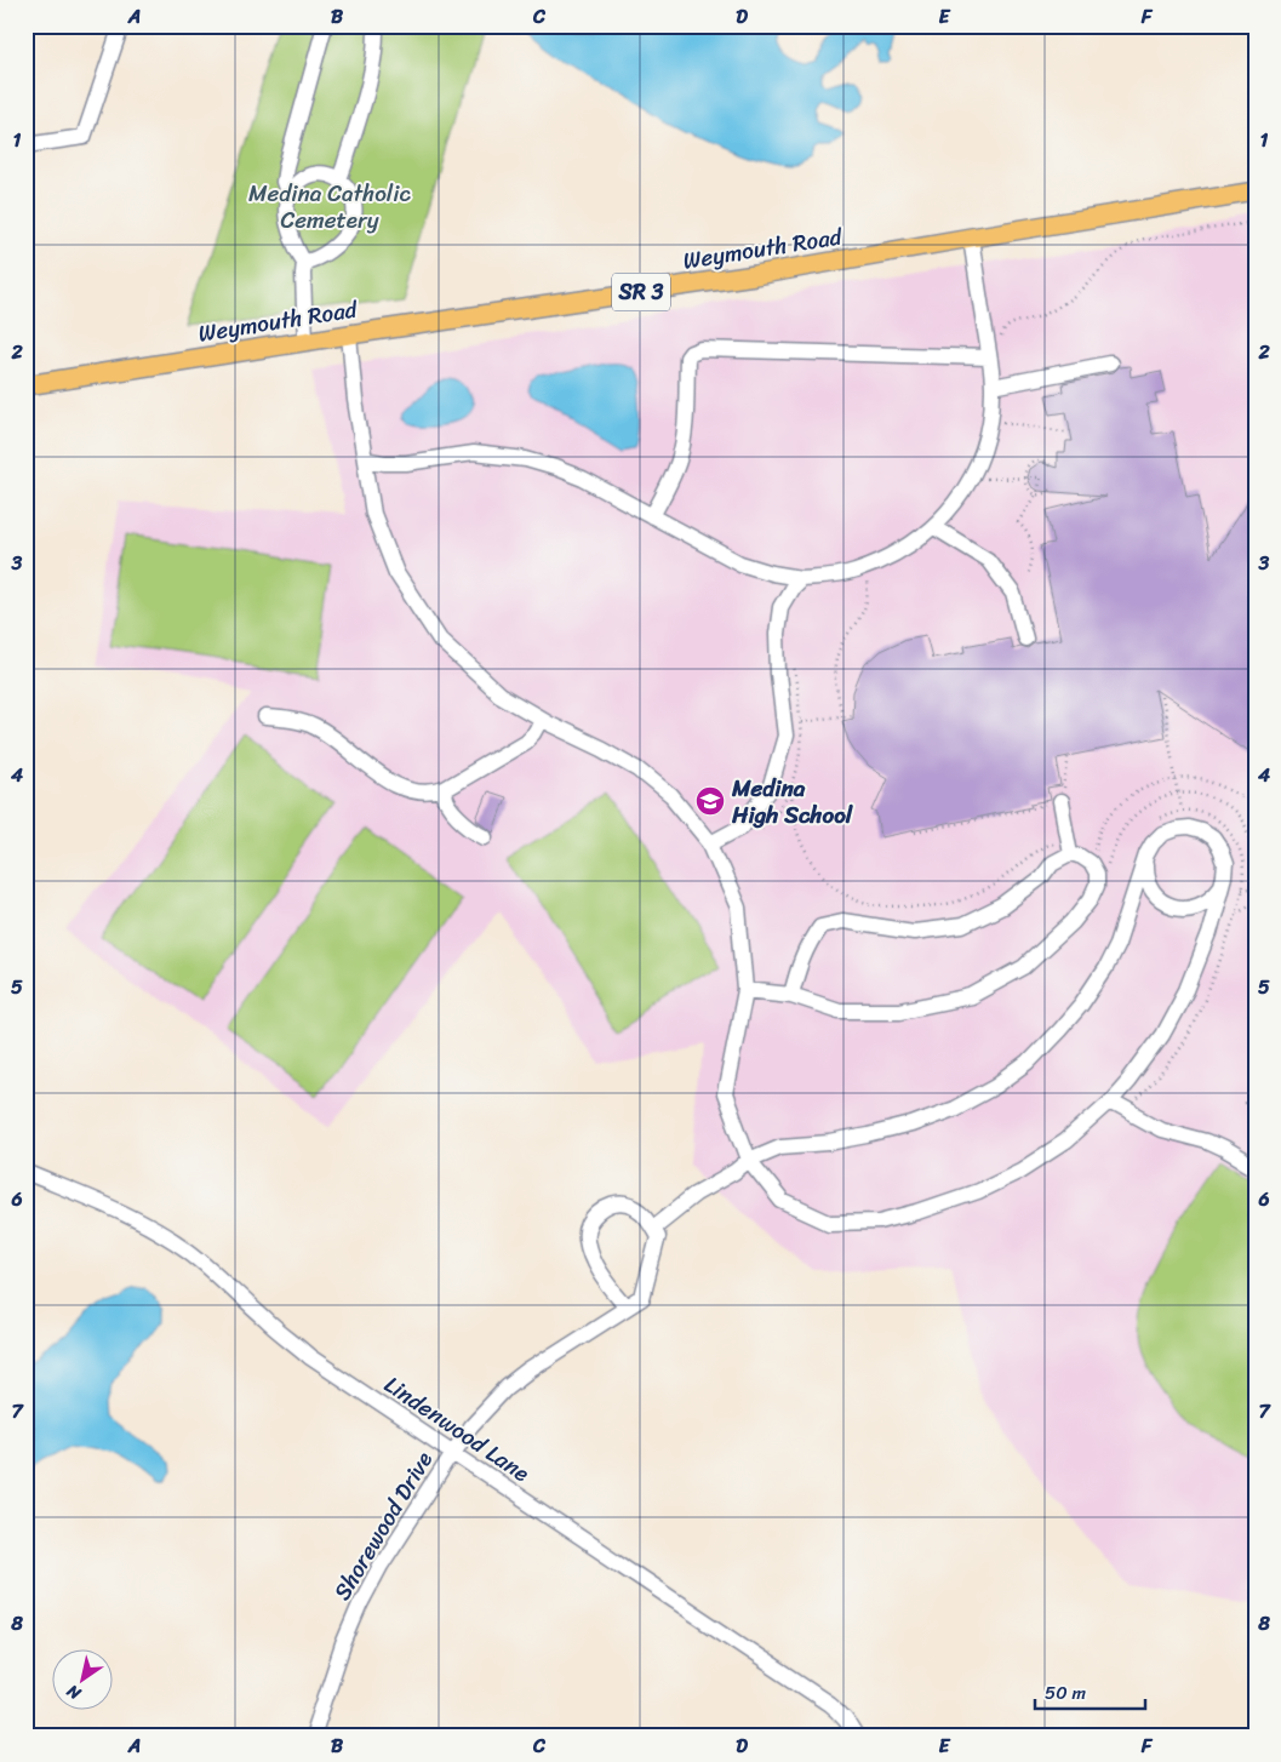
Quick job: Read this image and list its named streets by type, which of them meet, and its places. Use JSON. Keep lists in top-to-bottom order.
{
  "streets": {
    "main road": ["Weymouth Road", "SR 3"],
    "street": ["Lindenwood Lane", "Shorewood Drive"]
  },
  "crossings": [
    ["Lindenwood Lane", "Shorewood Drive"]
  ],
  "parks": ["Medina Catholic Cemetery"],
  "places": {
    "school or university": ["Medina High School"]
  },
  "scale_bar": "50 m",
  "north": "bottom left",
  "grid": {
    "columns": [
      "A",
      "B",
      "C",
      "D",
      "E",
      "F"
    ],
    "rows": [
      "1",
      "2",
      "3",
      "4",
      "5",
      "6",
      "7",
      "8"
    ]
  }
}
